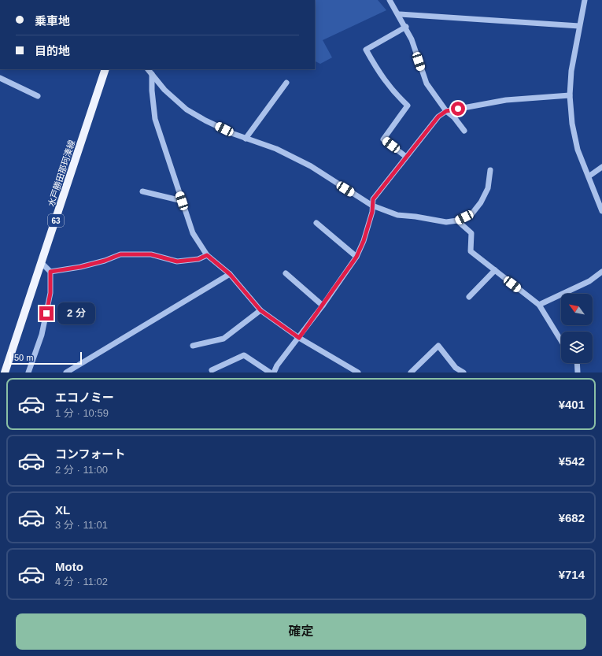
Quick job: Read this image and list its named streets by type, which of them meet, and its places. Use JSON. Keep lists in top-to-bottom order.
{
  "streets": {
    "main road": ["水戸勝田那珂湊線", "63"]
  },
  "scale_bar": "50 m",
  "north": "top left",
  "page": {
    "banner": ["乗車地", "目的地"],
    "bubble": "2 分",
    "scale": "50 m",
    "list": [
      {
        "name": "エコノミー",
        "note": "1 分 · 10:59",
        "value": "¥401"
      },
      {
        "name": "コンフォート",
        "note": "2 分 · 11:00",
        "value": "¥542"
      },
      {
        "name": "XL",
        "note": "3 分 · 11:01",
        "value": "¥682"
      },
      {
        "name": "Moto",
        "note": "4 分 · 11:02",
        "value": "¥714"
      }
    ],
    "buttons": "確定"
  }
}
